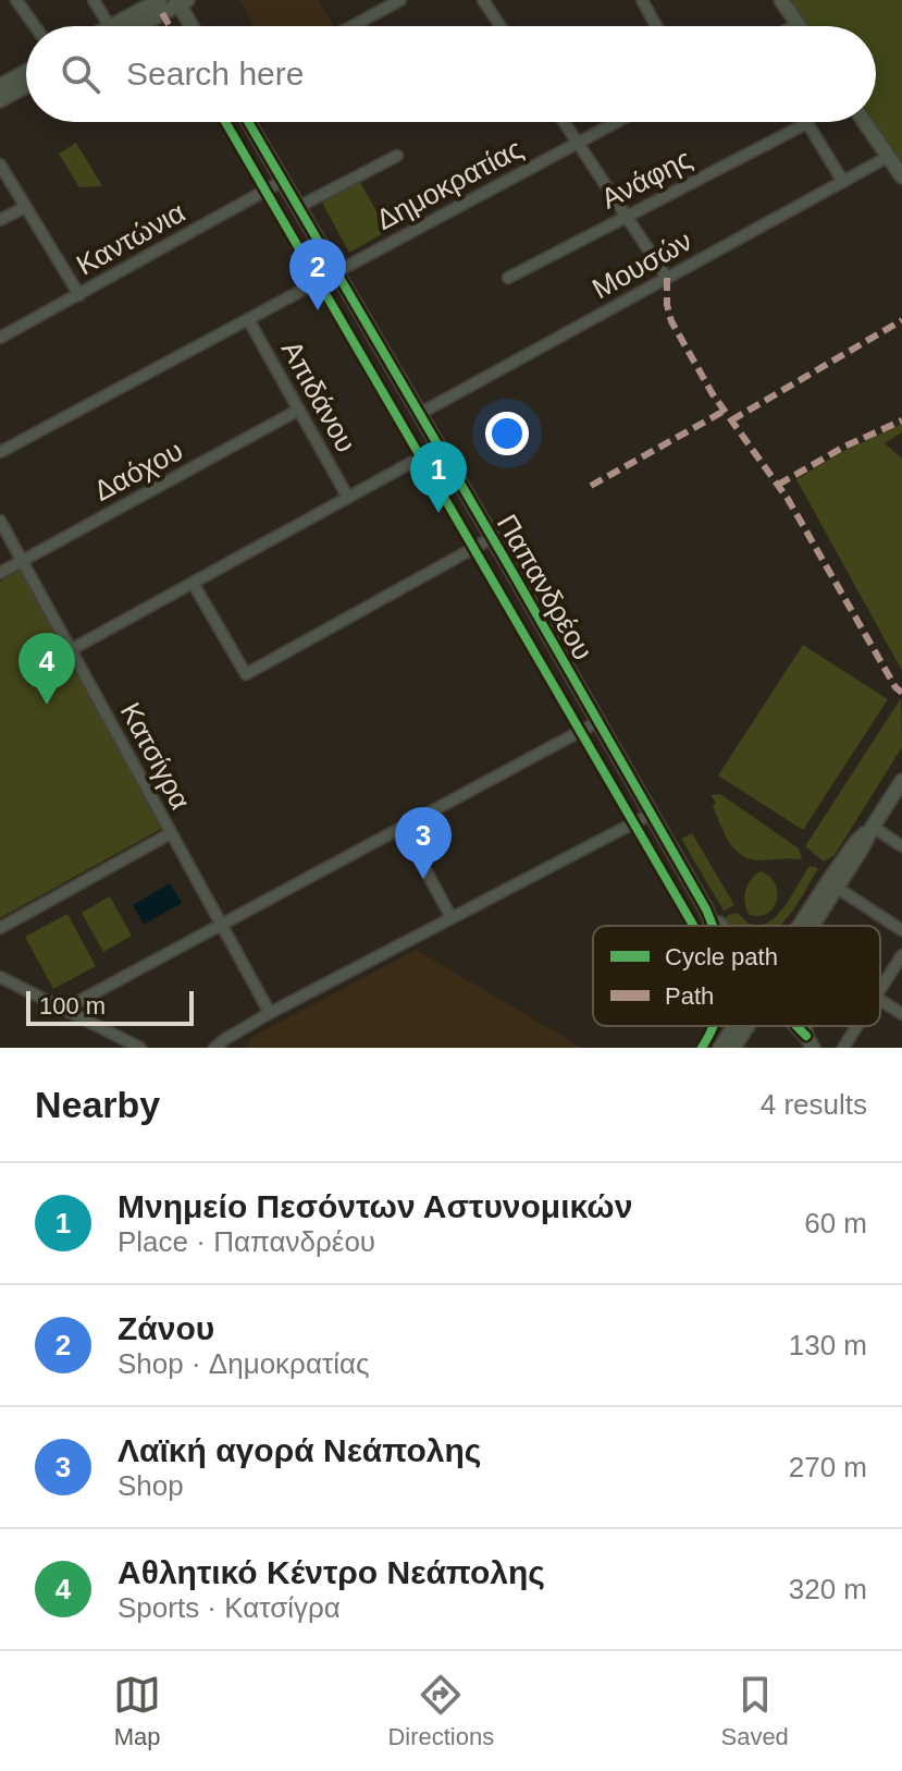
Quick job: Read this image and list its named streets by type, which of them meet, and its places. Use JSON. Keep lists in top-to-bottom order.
{
  "streets": {
    "street": [
      "Ανάφης",
      "Δημοκρατίας",
      "Καντώνια",
      "Μουσών",
      "Απιδάνου",
      "Δαόχου",
      "Παπανδρέου",
      "Κατσίγρα"
    ]
  },
  "crossings": [
    ["Ανάφης", "Μουσών"],
    ["Δημοκρατίας", "Απιδάνου"],
    ["Δημοκρατίας", "Παπανδρέου"],
    ["Καντώνια", "Παπανδρέου"],
    ["Μουσών", "Παπανδρέου"],
    ["Απιδάνου", "Δαόχου"],
    ["Δαόχου", "Κατσίγρα"]
  ],
  "legend": ["Cycle path", "Path"],
  "scale_bar": "100 m",
  "page": {
    "search": "Search here",
    "pins": [
      "2",
      "1",
      "4",
      "3"
    ],
    "scale": "100 m",
    "heading": ["Nearby", "4 results"],
    "list": [
      {
        "mark": "1",
        "name": "Μνημείο Πεσόντων Αστυνομικών",
        "note": "Place · Παπανδρέου",
        "value": "60 m"
      },
      {
        "mark": "2",
        "name": "Ζάνου",
        "note": "Shop · Δημοκρατίας",
        "value": "130 m"
      },
      {
        "mark": "3",
        "name": "Λαϊκή αγορά Νεάπολης",
        "note": "Shop",
        "value": "270 m"
      },
      {
        "mark": "4",
        "name": "Αθλητικό Κέντρο Νεάπολης",
        "note": "Sports · Κατσίγρα",
        "value": "320 m"
      }
    ],
    "nav": ["Map", "Directions", "Saved"]
  }
}
